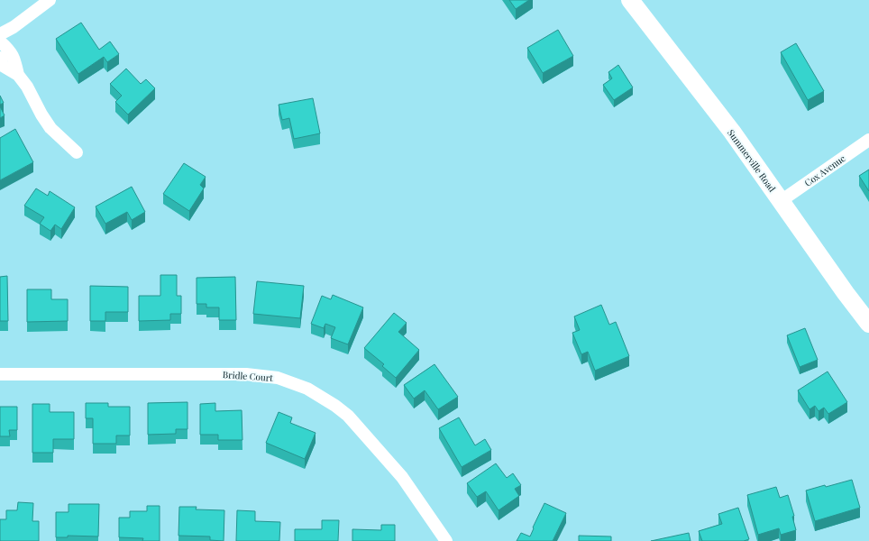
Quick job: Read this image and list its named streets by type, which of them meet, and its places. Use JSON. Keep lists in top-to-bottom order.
{
  "streets": {
    "main road": ["Summerville Road"],
    "street": ["Cox Avenue", "Bridle Court"]
  },
  "crossings": [
    ["Summerville Road", "Cox Avenue"]
  ]
}
